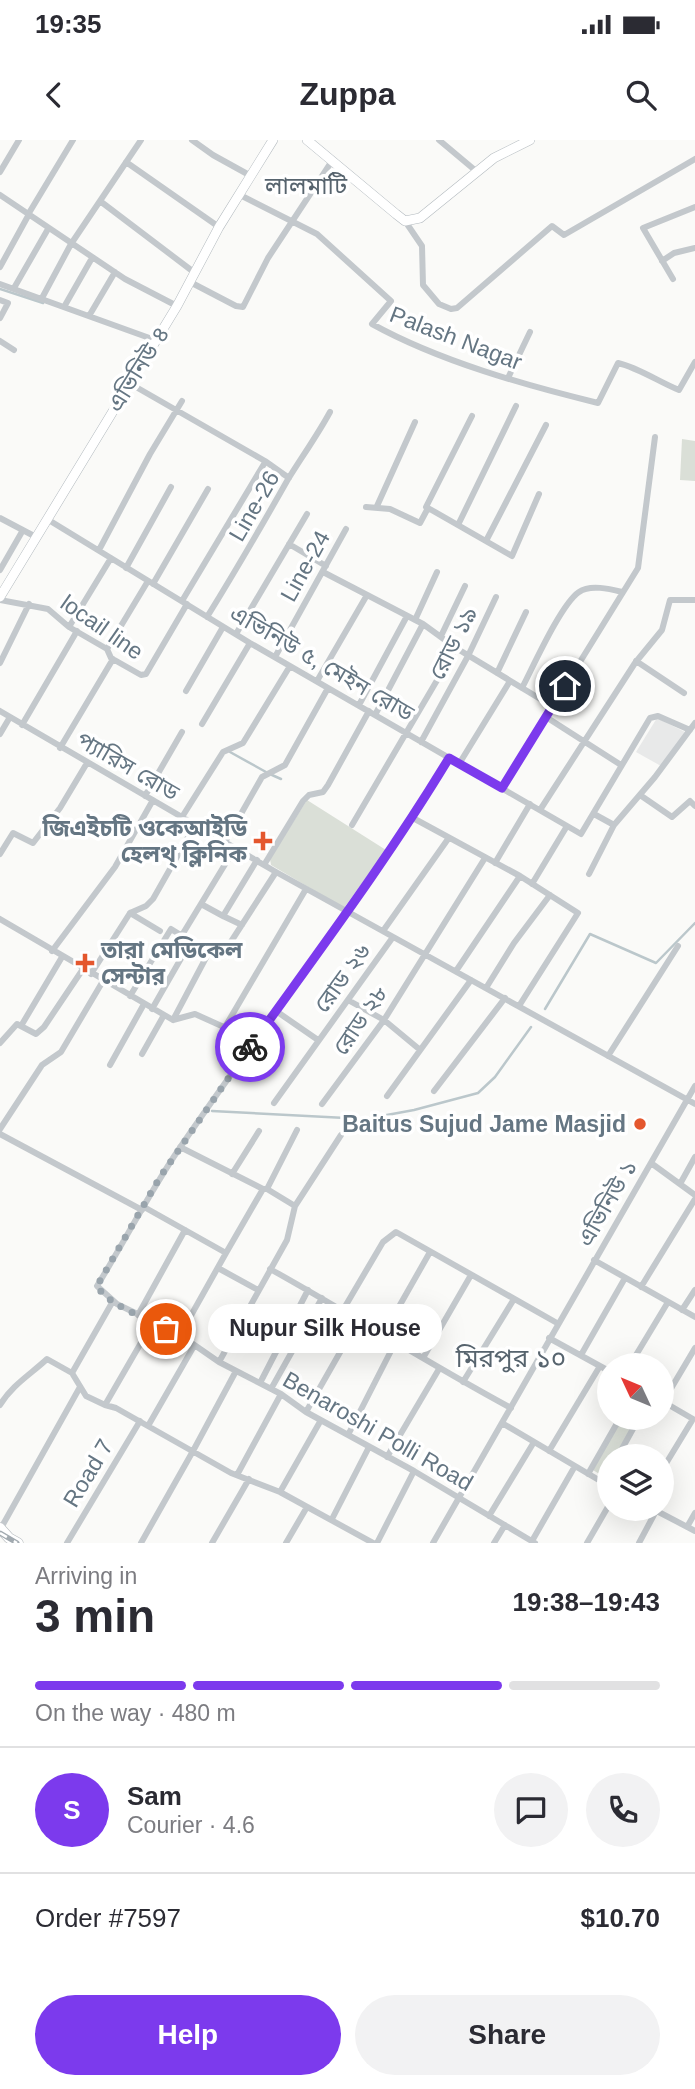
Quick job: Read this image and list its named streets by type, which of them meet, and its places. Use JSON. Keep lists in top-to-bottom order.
{
  "streets": {
    "street": [
      "Palash Nagar",
      "এভিনিউ ৪",
      "Line-26",
      "Line-24",
      "locail line",
      "রোড ১৯",
      "এভিনিউ ৫, মেইন রোড",
      "প্যারিস রোড",
      "রোড ২৬",
      "রোড ২৮",
      "এভিনিউ ১",
      "Benaroshi Polli Road",
      "Road 7"
    ]
  },
  "crossings": [
    ["Palash Nagar", "এভিনিউ ৪"],
    ["এভিনিউ ৪", "locail line"],
    ["এভিনিউ ৪", "এভিনিউ ৫, মেইন রোড"],
    ["Line-26", "এভিনিউ ৫, মেইন রোড"],
    ["Line-24", "এভিনিউ ৫, মেইন রোড"],
    ["locail line", "এভিনিউ ৫, মেইন রোড"],
    ["রোড ১৯", "এভিনিউ ৫, মেইন রোড"],
    ["প্যারিস রোড", "রোড ২৬"],
    ["প্যারিস রোড", "রোড ২৮"],
    ["প্যারিস রোড", "এভিনিউ ১"],
    ["এভিনিউ ১", "Benaroshi Polli Road"]
  ],
  "districts": ["লালমাটি", "মিরপুর ১০"],
  "places": {
    "health": ["জিএইচটি ওকেআইডি হেলথ্ ক্লিনিক", "তারা মেডিকেল সেন্টার"],
    "other": ["Baitus Sujud Jame Masjid", "Nupur Silk House"]
  },
  "north": "top left",
  "page": {
    "status": "19:35",
    "header": "Zuppa",
    "bubble": "Nupur Silk House",
    "heading": ["3 min", "Arriving in", "19:38–19:43"],
    "panel": [
      "Sam",
      "Courier · 4.6",
      "Order #7597",
      "$10.70"
    ],
    "bar": "On the way · 480 m",
    "round": "S",
    "buttons": ["Help", "Share"]
  }
}
